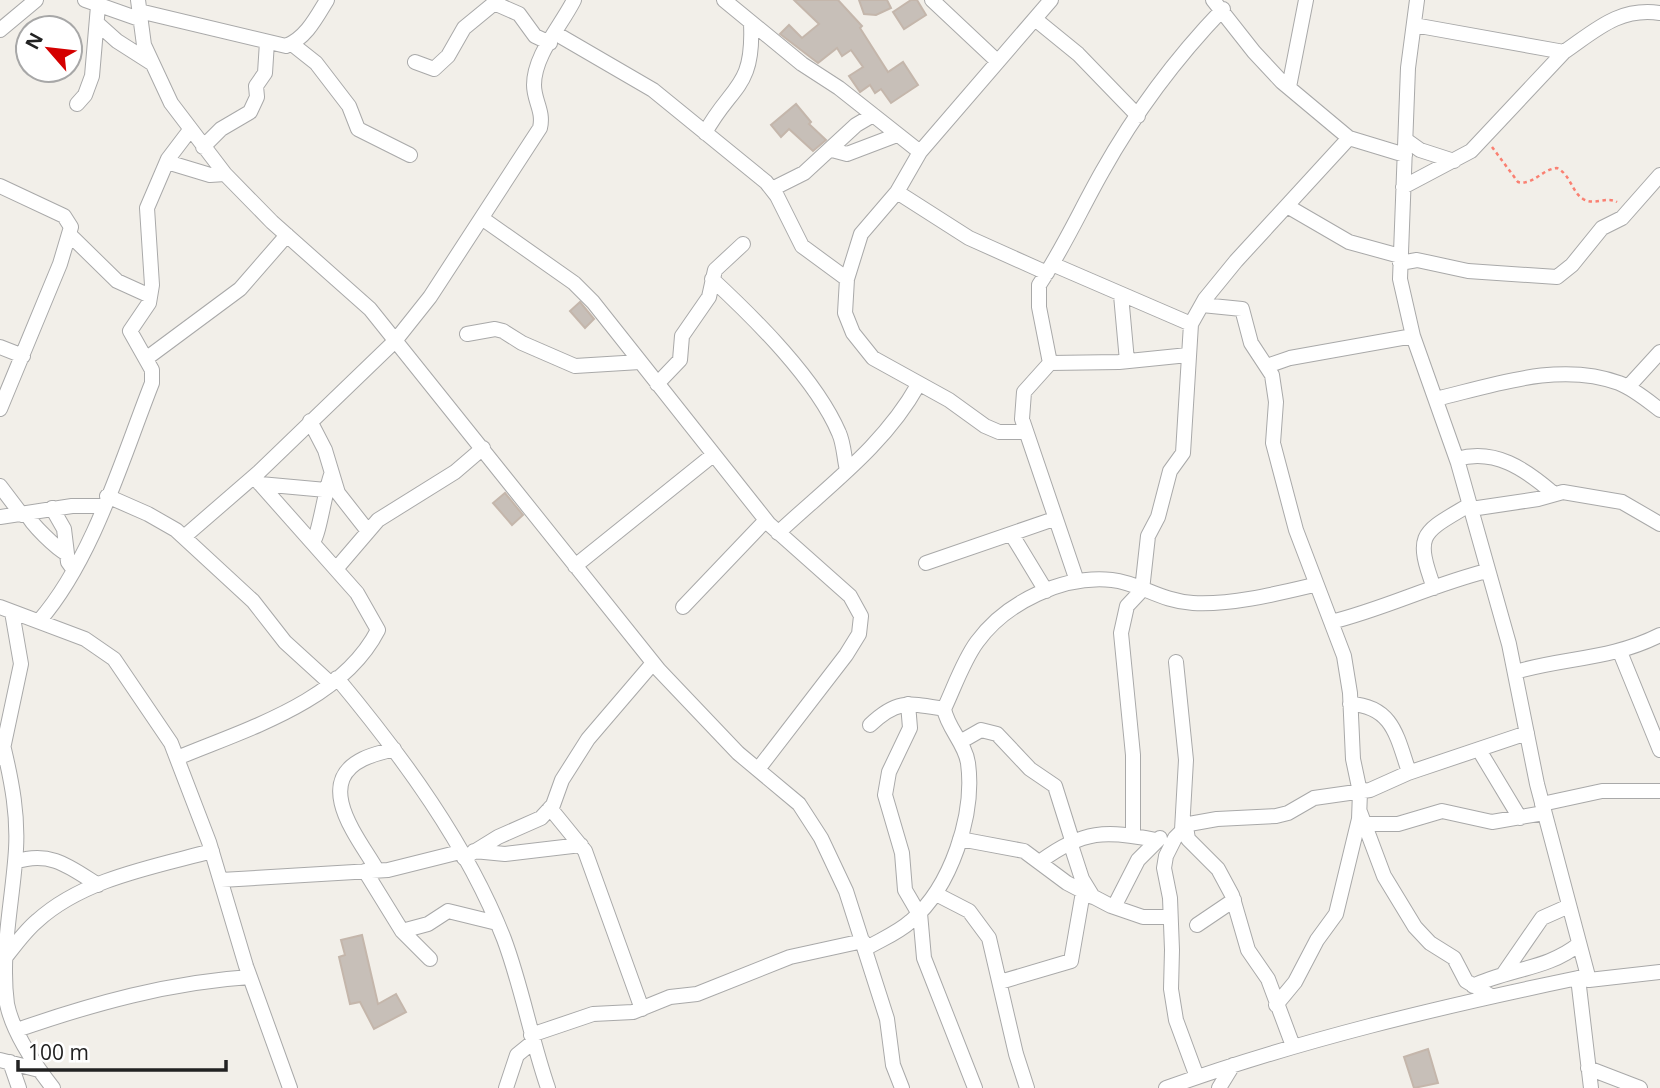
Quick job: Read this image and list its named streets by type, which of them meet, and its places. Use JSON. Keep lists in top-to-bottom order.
{
  "scale_bar": "100 m",
  "north": "top left"
}
